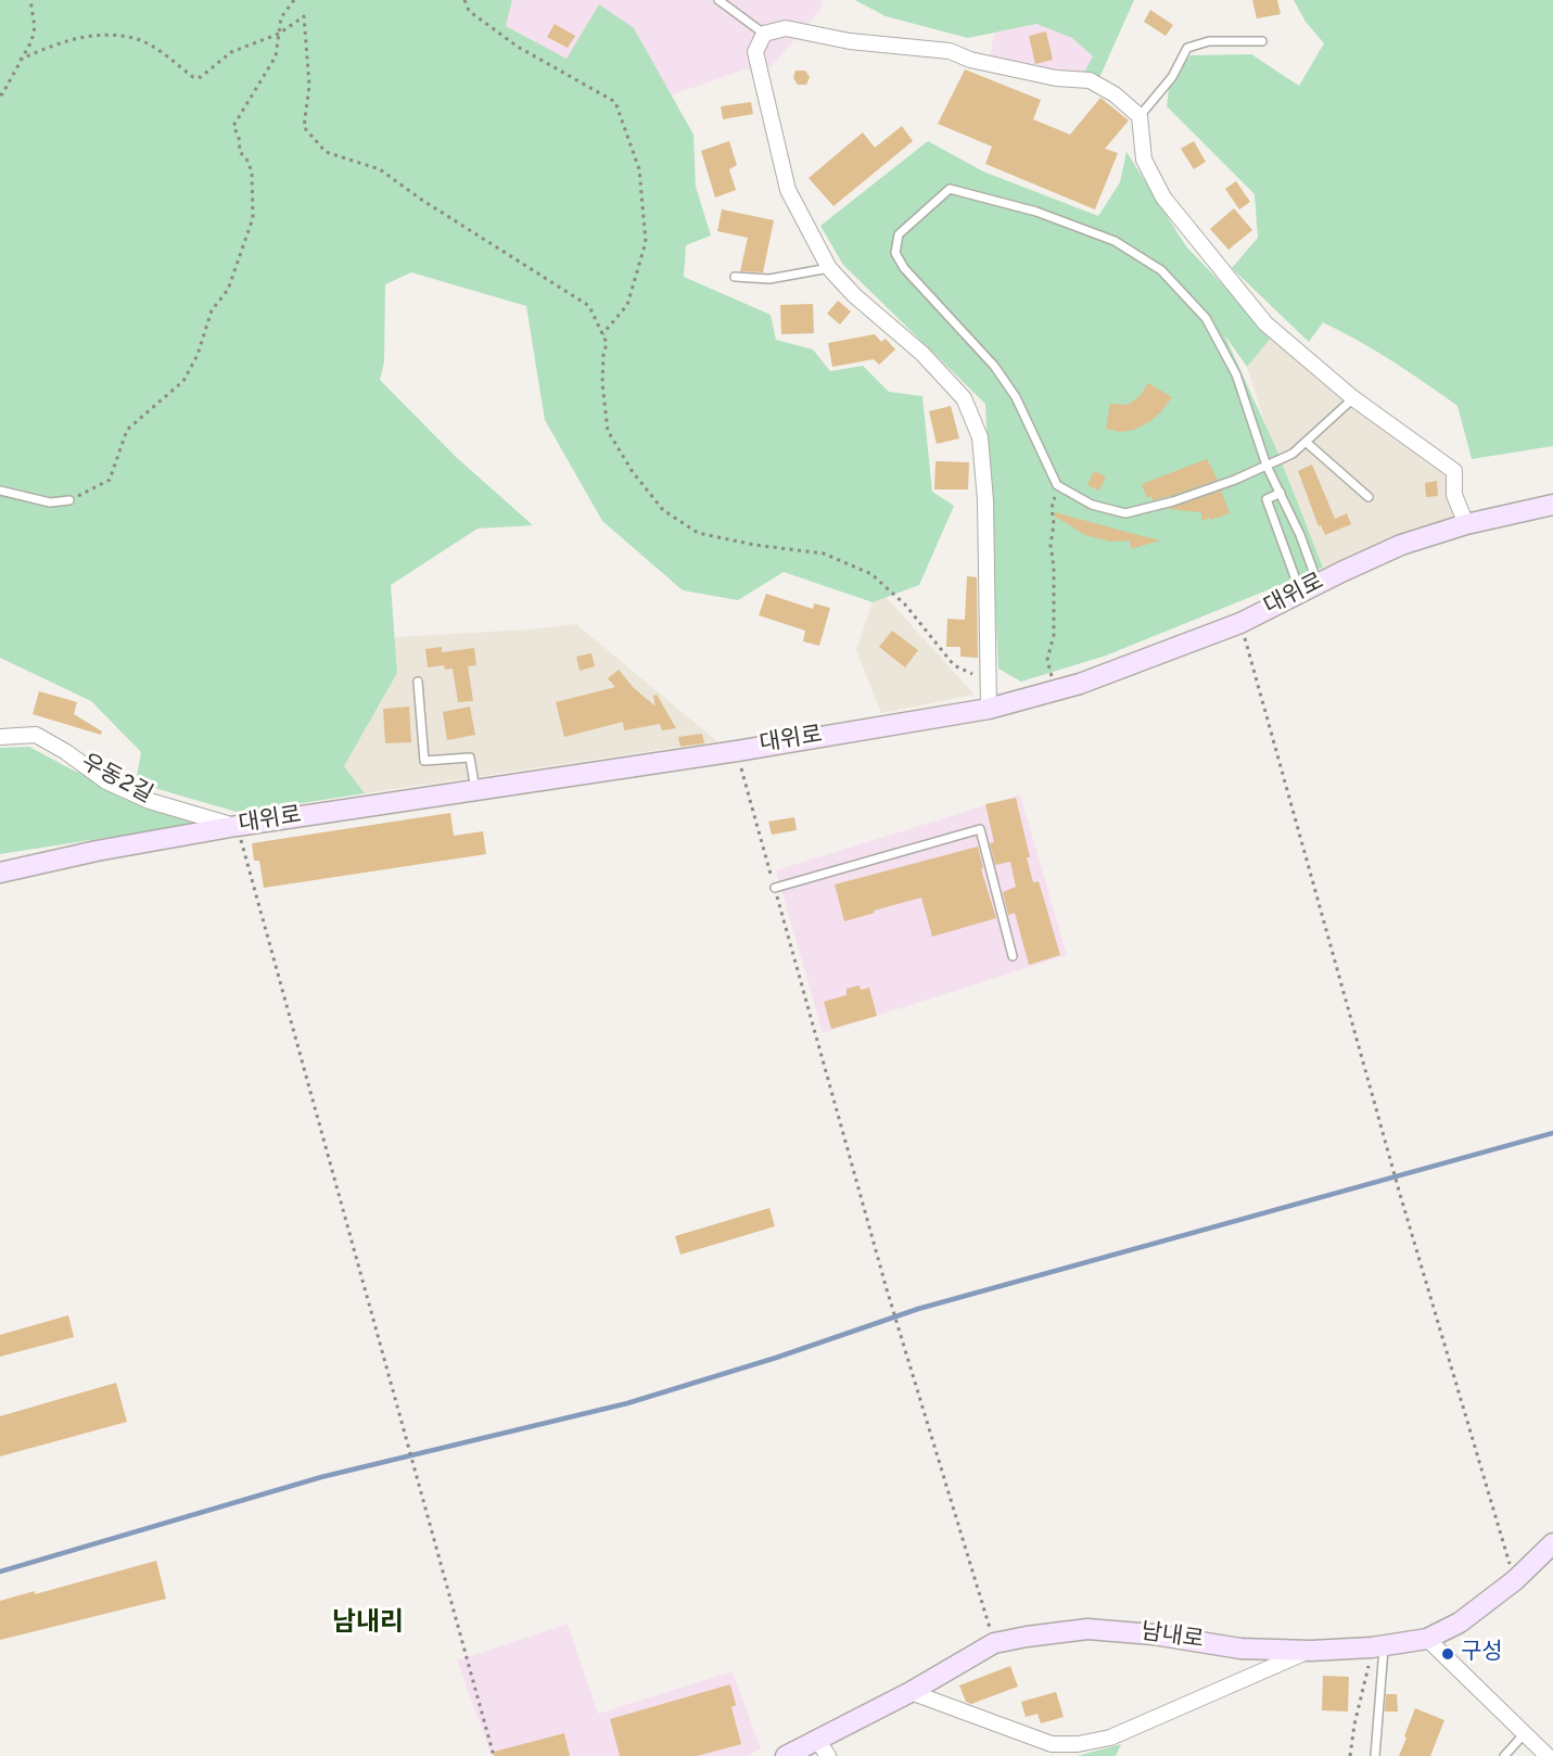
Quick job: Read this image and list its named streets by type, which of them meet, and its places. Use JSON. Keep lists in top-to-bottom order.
{
  "streets": {
    "main road": ["대위로", "남내로"],
    "street": ["우동2길"]
  },
  "crossings": [
    ["대위로", "우동2길"]
  ],
  "districts": ["남내리"],
  "places": ["구성"]
}
